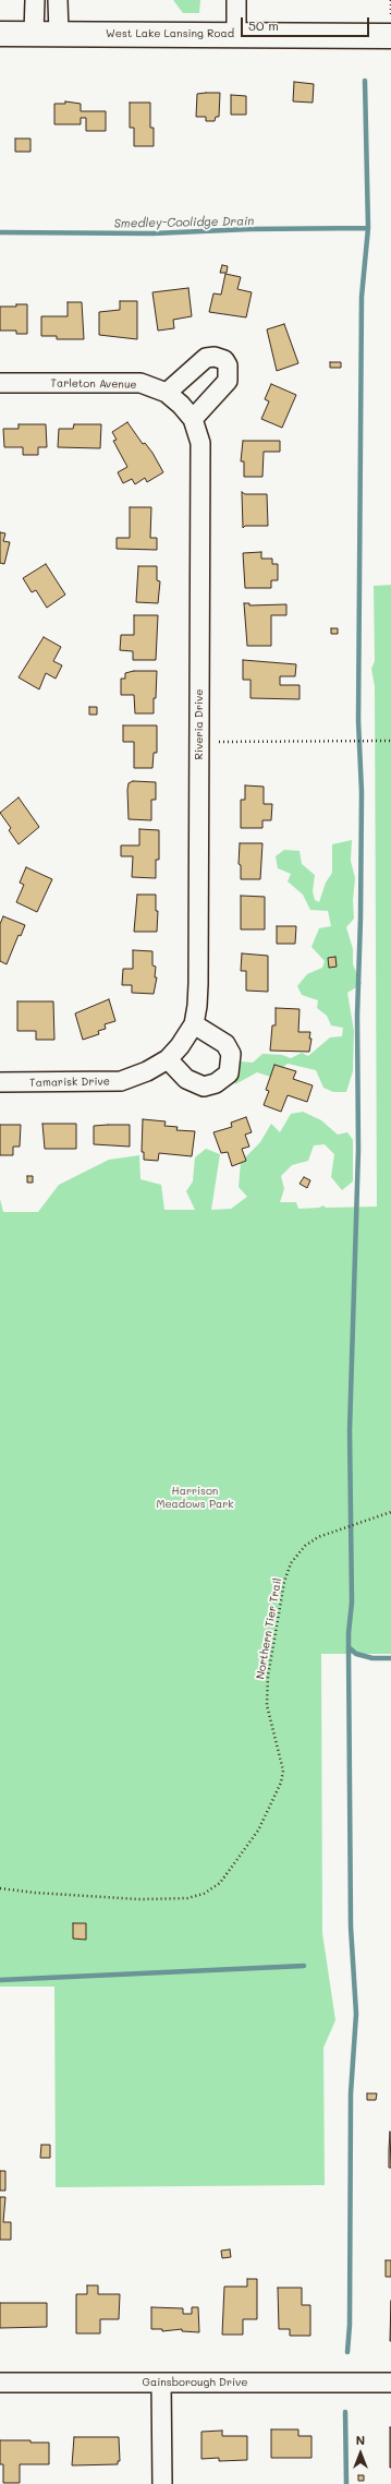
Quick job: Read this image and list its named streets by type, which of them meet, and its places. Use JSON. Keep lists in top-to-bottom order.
{
  "streets": {
    "main road": ["West Lake Lansing Road"],
    "street": [
      "Tarleton Avenue",
      "Riveria Drive",
      "Tamarisk Drive",
      "Gainsborough Drive"
    ],
    "path": ["Northern Tier Trail"]
  },
  "crossings": [
    ["Tarleton Avenue", "Riveria Drive"],
    ["Riveria Drive", "Tamarisk Drive"]
  ],
  "water": ["Smedley-Coolidge Drain"],
  "parks": ["Harrison Meadows Park"],
  "scale_bar": "50 m",
  "north": "top"
}
